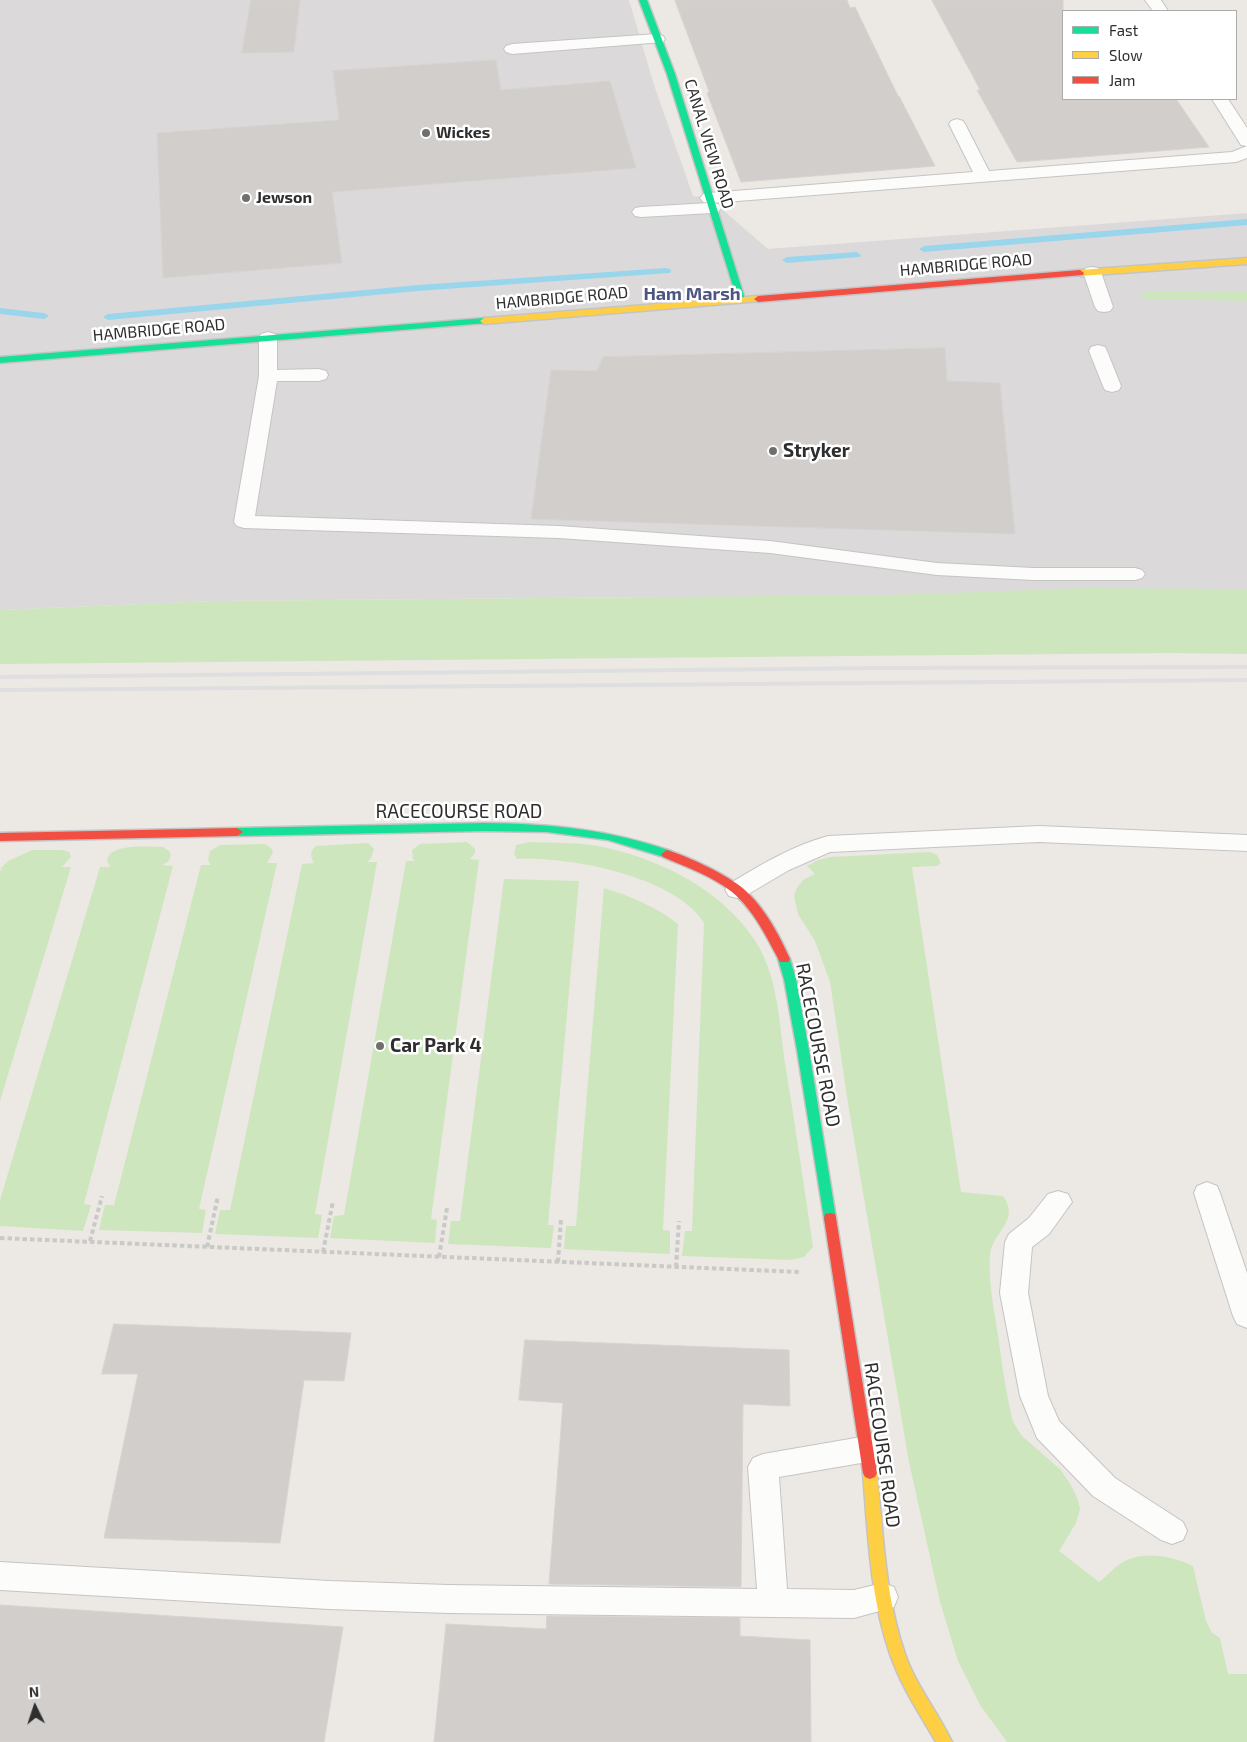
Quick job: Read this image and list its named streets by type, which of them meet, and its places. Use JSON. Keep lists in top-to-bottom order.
{
  "streets": {
    "street": ["CANAL VIEW ROAD", "HAMBRIDGE ROAD", "RACECOURSE ROAD"]
  },
  "crossings": [
    ["CANAL VIEW ROAD", "HAMBRIDGE ROAD"]
  ],
  "districts": ["Ham Marsh"],
  "places": [
    "Wickes",
    "Jewson",
    "Stryker",
    "Car Park 4"
  ],
  "legend": ["Fast", "Slow", "Jam"],
  "north": "top"
}
